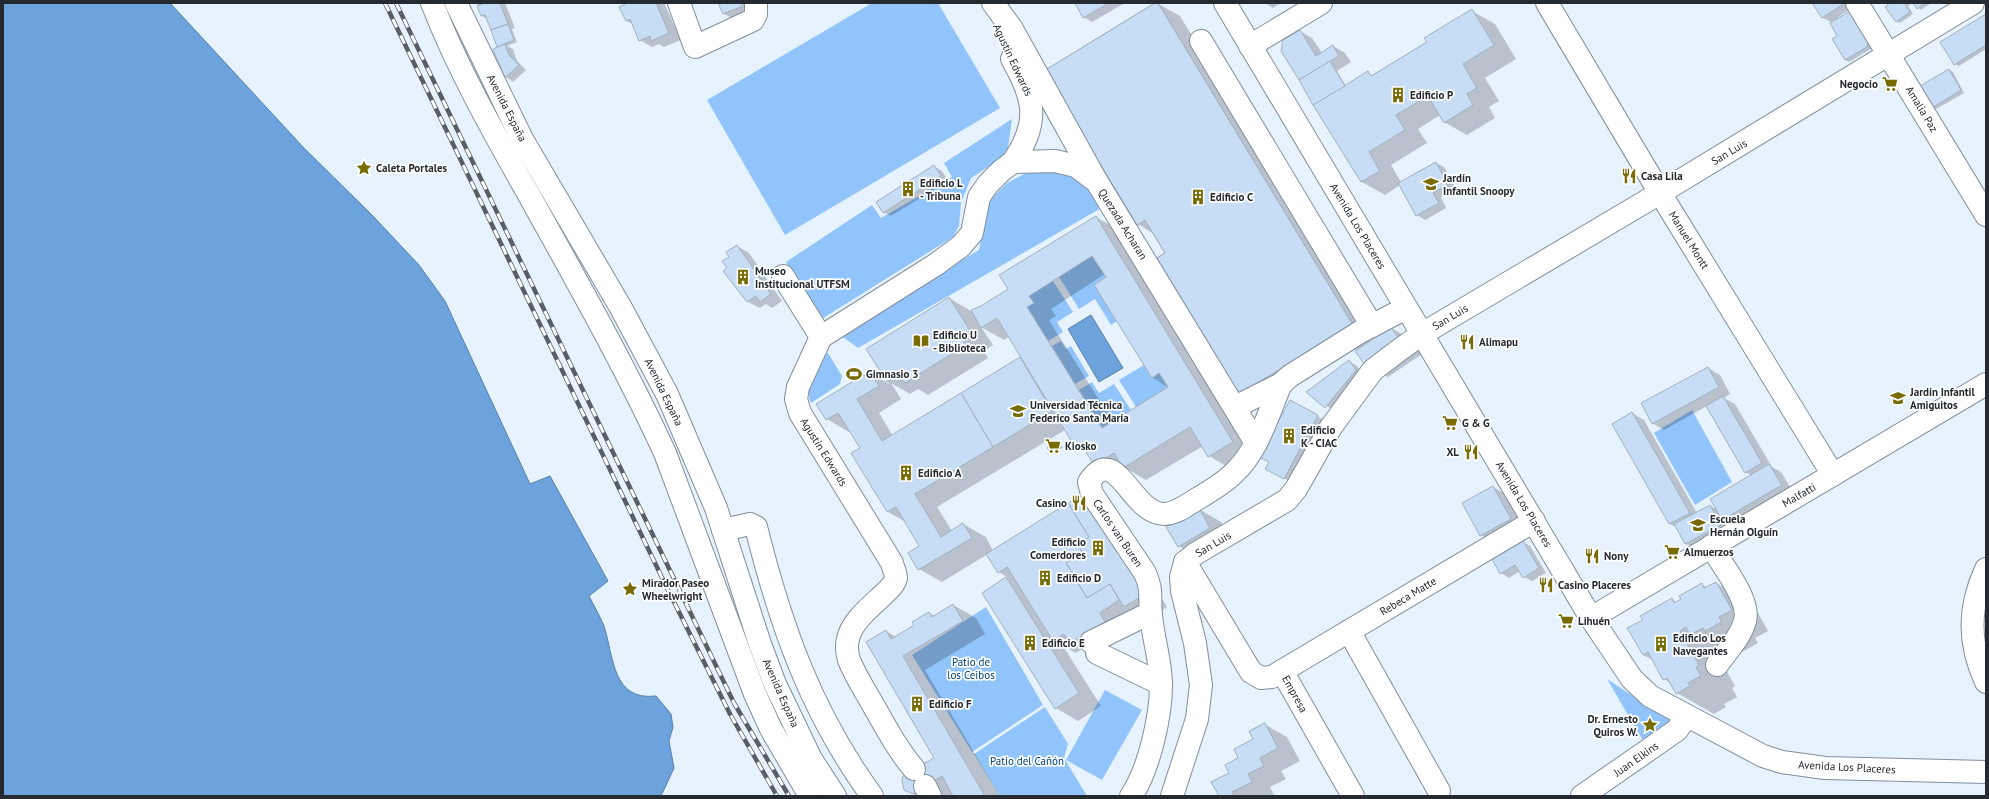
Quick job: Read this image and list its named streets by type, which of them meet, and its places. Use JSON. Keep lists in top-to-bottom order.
{
  "streets": {
    "street": [
      "Agustín Edwards",
      "Avenida España",
      "Amalia Paz",
      "San Luis",
      "Quezada Acharan",
      "Avenida Los Placeres",
      "Manuel Montt",
      "Malfatti",
      "Carlos van Buren",
      "Rebeca Matte",
      "Empresa",
      "Juan Elkins"
    ]
  },
  "crossings": [
    ["Amalia Paz", "San Luis"],
    ["San Luis", "Avenida Los Placeres"],
    ["San Luis", "Manuel Montt"],
    ["San Luis", "Empresa"],
    ["Quezada Acharan", "Carlos van Buren"],
    ["Avenida Los Placeres", "Malfatti"],
    ["Avenida Los Placeres", "Rebeca Matte"],
    ["Avenida Los Placeres", "Juan Elkins"],
    ["Manuel Montt", "Malfatti"],
    ["Rebeca Matte", "Empresa"]
  ],
  "parks": ["Patio de los Ceibos", "Patio del Cañón"],
  "places": {
    "supermarket": [
      "Negocio",
      "G & G",
      "Kiosko",
      "Almuerzos",
      "Lihuén"
    ],
    "building": [
      "Edificio P",
      "Edificio L - Tribuna",
      "Edificio C",
      "Museo Institucional UTFSM",
      "Edificio K - CIAC",
      "Edificio A",
      "Edificio Comerdores",
      "Edificio D",
      "Edificio E",
      "Edificio Los Navegantes",
      "Edificio F"
    ],
    "place": ["Caleta Portales", "Mirador Paseo Wheelwright", "Dr. Ernesto Quiros W."],
    "restaurant": [
      "Casa Lila",
      "Alimapu",
      "XL",
      "Casino",
      "Nony",
      "Casino Placeres"
    ],
    "school or university": [
      "Jardín Infantil Snoopy",
      "Jardín Infantil Amiguitos",
      "Universidad Técnica Federico Santa María",
      "Escuela Hernán Olguín"
    ],
    "library": ["Edificio U - Biblioteca"],
    "sports": ["Gimnasio 3"]
  }
}
